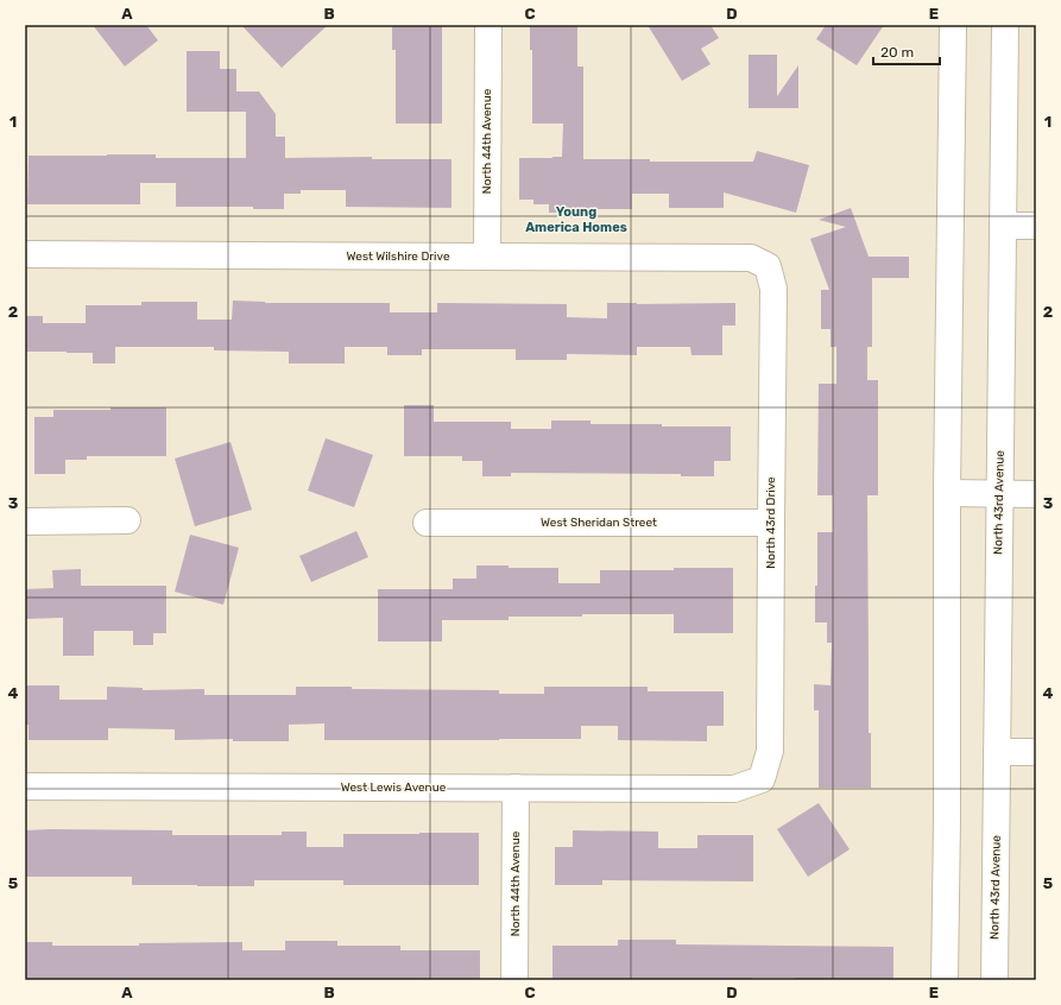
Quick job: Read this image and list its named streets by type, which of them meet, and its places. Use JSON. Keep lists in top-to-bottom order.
{
  "streets": {
    "street": [
      "North 44th Avenue",
      "West Wilshire Drive",
      "North 43rd Avenue",
      "West Sheridan Street",
      "North 43rd Drive",
      "West Lewis Avenue"
    ]
  },
  "crossings": [
    ["North 44th Avenue", "West Wilshire Drive"],
    ["North 44th Avenue", "West Lewis Avenue"],
    ["West Wilshire Drive", "North 43rd Drive"],
    ["West Sheridan Street", "North 43rd Drive"],
    ["North 43rd Drive", "West Lewis Avenue"]
  ],
  "districts": ["Young America Homes"],
  "scale_bar": "20 m",
  "grid": {
    "columns": [
      "A",
      "B",
      "C",
      "D",
      "E"
    ],
    "rows": [
      "1",
      "2",
      "3",
      "4",
      "5"
    ]
  }
}
